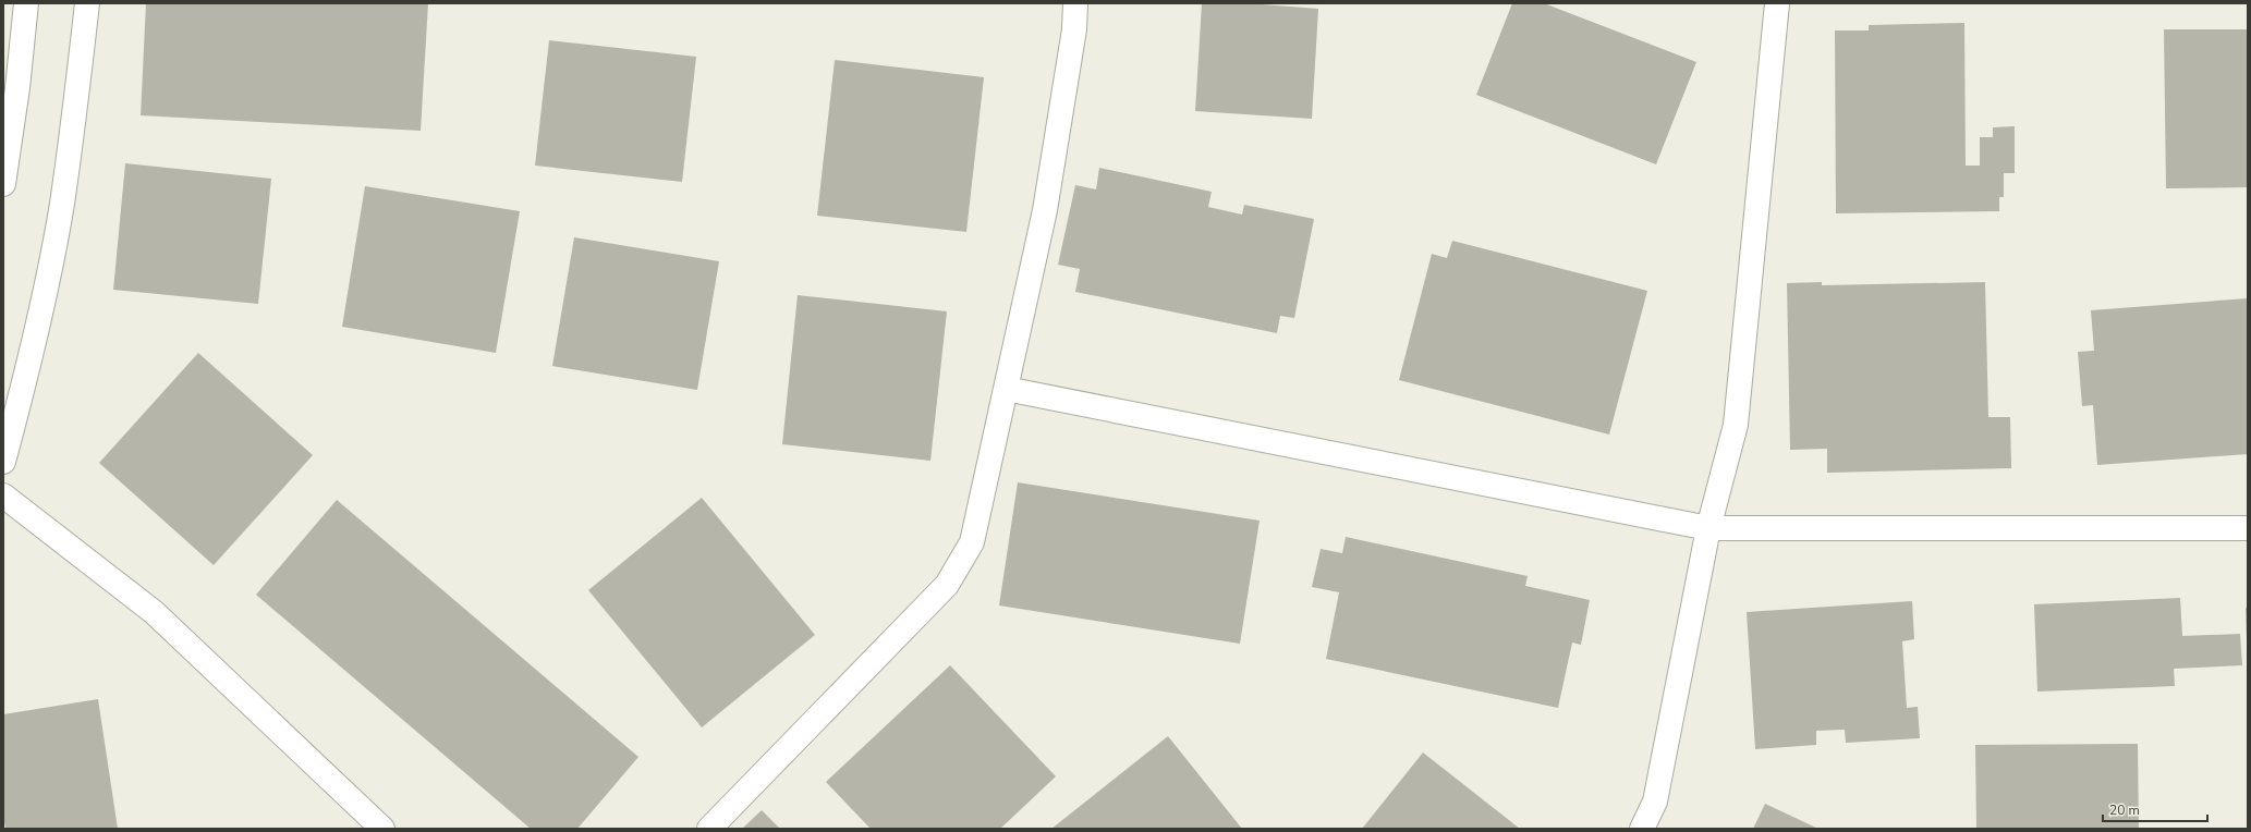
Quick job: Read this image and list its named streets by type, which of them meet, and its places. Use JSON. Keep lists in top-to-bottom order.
{
  "scale_bar": "20 m"
}
